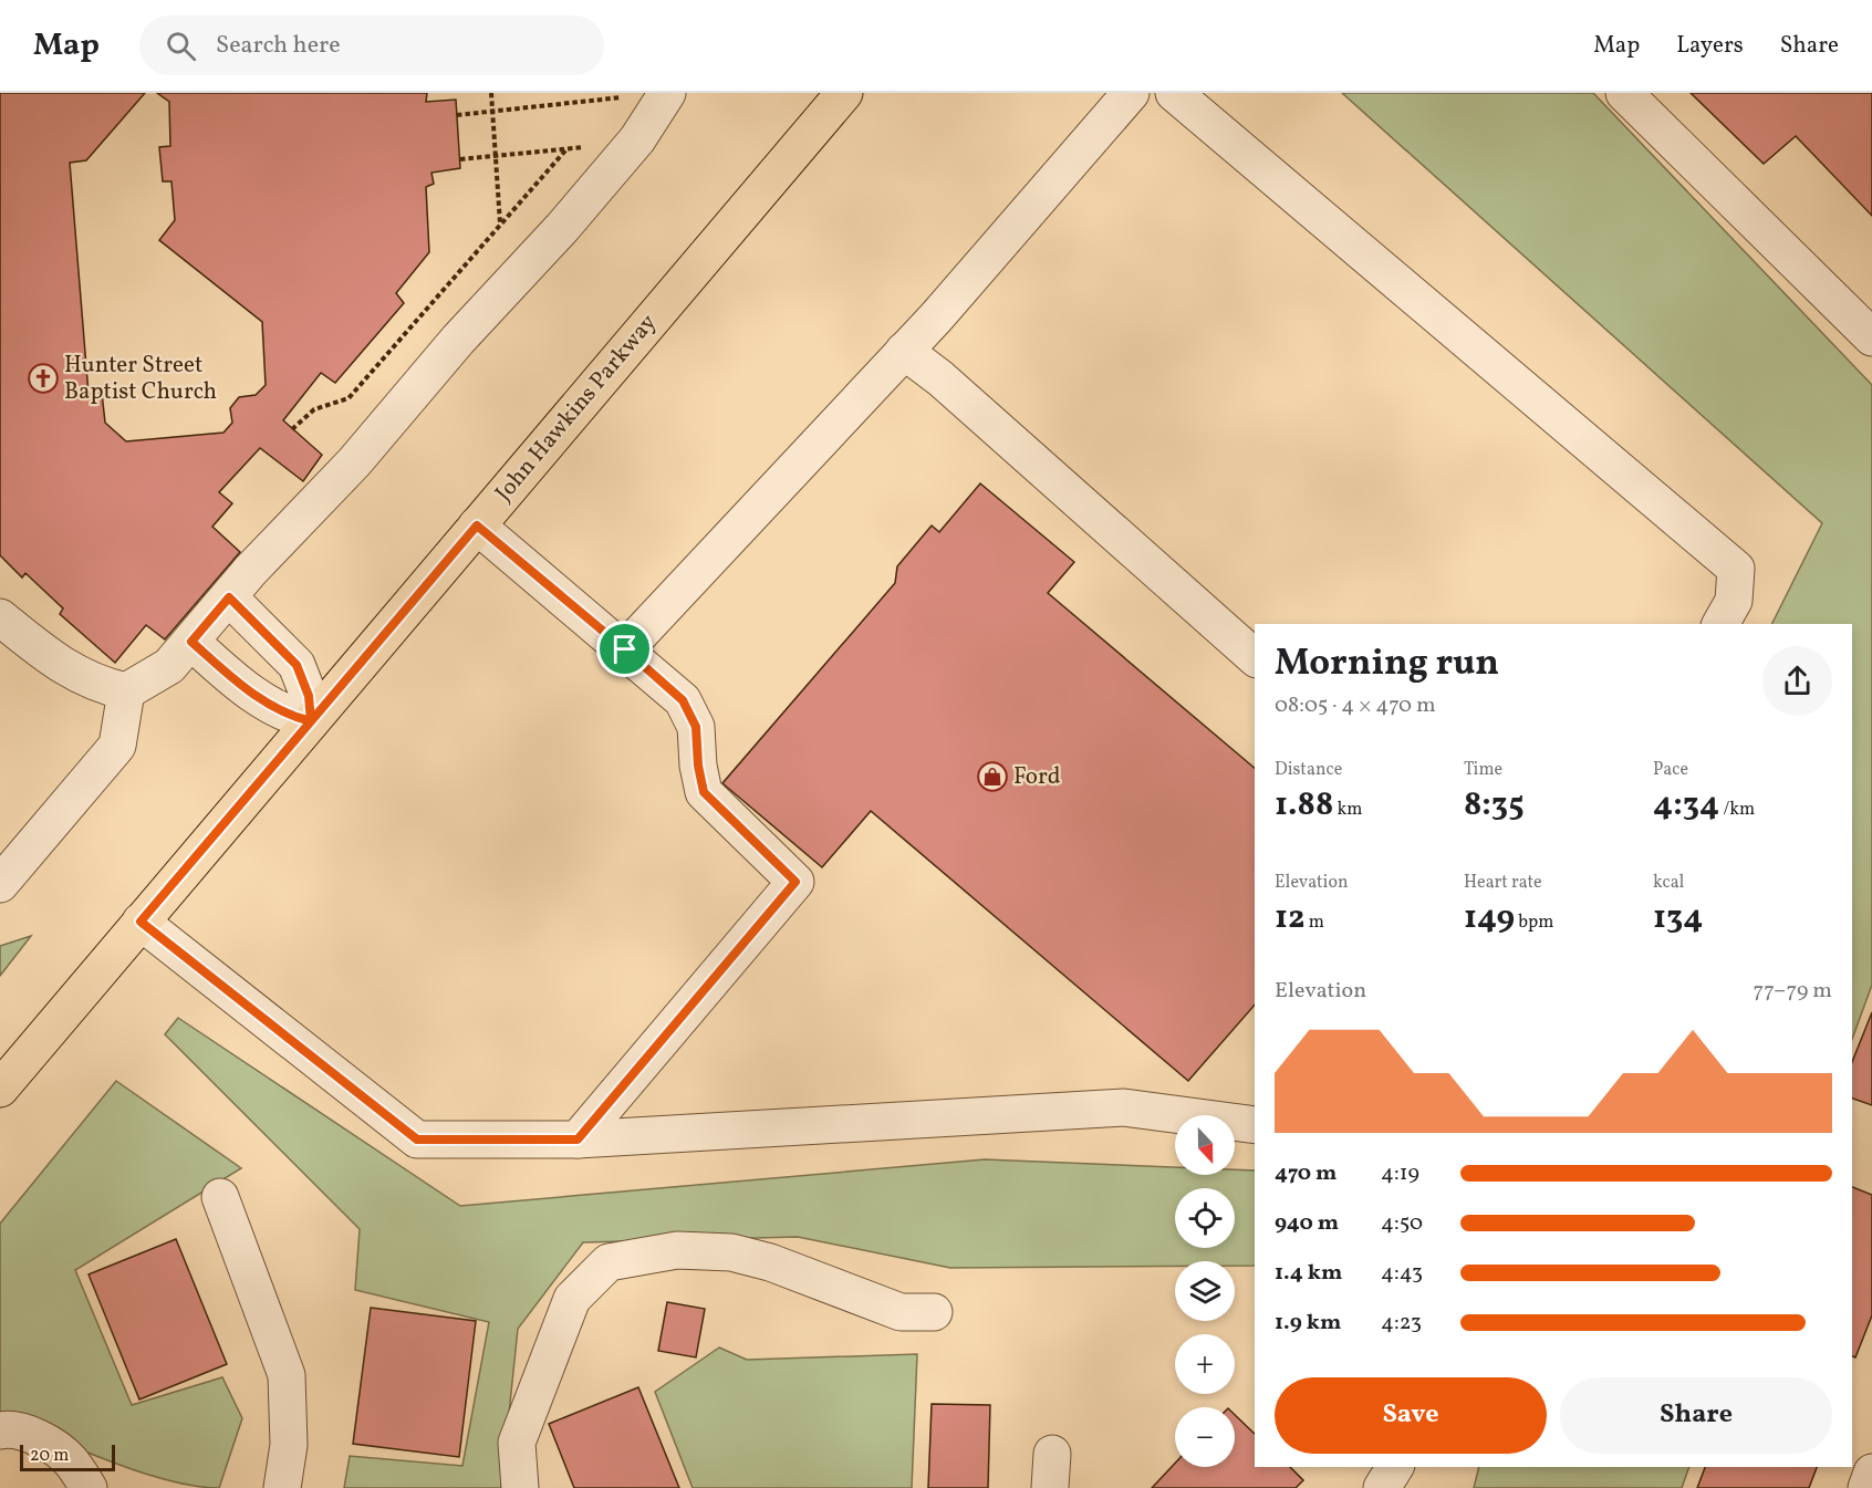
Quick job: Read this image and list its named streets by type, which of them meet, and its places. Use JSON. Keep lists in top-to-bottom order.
{
  "streets": {
    "main road": ["John Hawkins Parkway"]
  },
  "places": {
    "church": ["Hunter Street Baptist Church"],
    "shop": ["Ford"]
  },
  "scale_bar": "20 m",
  "north": "bottom",
  "page": {
    "header": "Map",
    "search": "Search here",
    "nav": ["Map", "Layers", "Share"],
    "heading": ["Morning run", "08:05 · 4 × 470 m"],
    "stats": [
      ["Distance", "1.88 km"],
      ["Time", "8:35"],
      ["Pace", "4:34 /km"],
      ["Elevation", "12 m"],
      ["Heart rate", "149 bpm"],
      ["kcal", "134"]
    ],
    "chart": ["Elevation", "77–79 m"],
    "map_buttons": ["+", "−"],
    "list": [
      {
        "name": "470 m",
        "note": "4:19"
      },
      {
        "name": "940 m",
        "note": "4:50"
      },
      {
        "name": "1.4 km",
        "note": "4:43"
      },
      {
        "name": "1.9 km",
        "note": "4:23"
      }
    ],
    "buttons": ["Save", "Share"],
    "scale": "20 m"
  }
}
